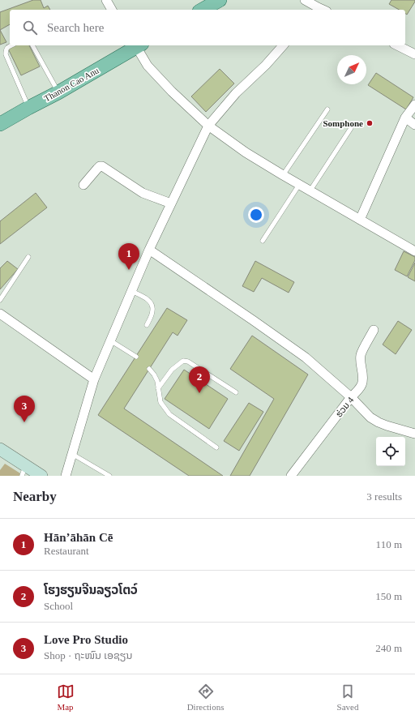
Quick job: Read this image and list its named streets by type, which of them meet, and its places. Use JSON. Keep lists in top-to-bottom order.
{
  "streets": {
    "main road": ["Thanon Cao Anu"],
    "street": ["ຮ່ວມ 4"]
  },
  "places": ["Somphone"],
  "north": "top right",
  "page": {
    "search": "Search here",
    "pins": ["1", "2", "3"],
    "heading": ["Nearby", "3 results"],
    "list": [
      {
        "mark": "1",
        "name": "Hān’āhān Cē",
        "note": "Restaurant",
        "value": "110 m"
      },
      {
        "mark": "2",
        "name": "ໂຮງຮຽນຈີນລຽວໂຕວ໌",
        "note": "School",
        "value": "150 m"
      },
      {
        "mark": "3",
        "name": "Love Pro Studio",
        "note": "Shop · ຖະໜົນ ເອຊຽນ",
        "value": "240 m"
      }
    ],
    "nav": ["Map", "Directions", "Saved"]
  }
}
